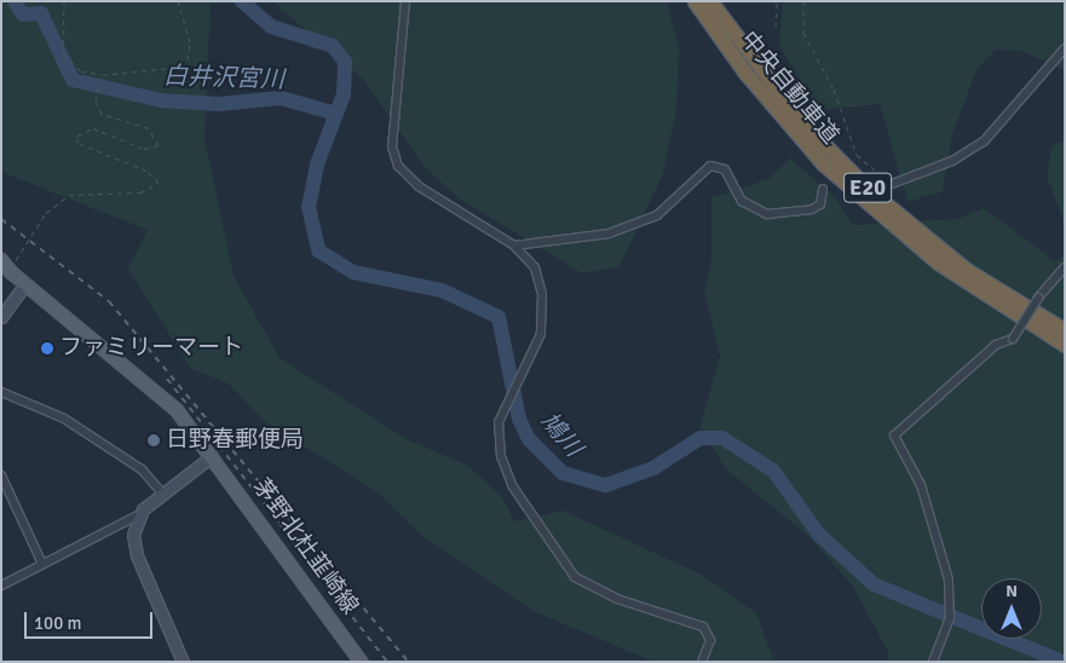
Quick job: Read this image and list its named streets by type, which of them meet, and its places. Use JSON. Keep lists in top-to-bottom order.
{
  "streets": {
    "highway": ["中央自動車道", "E20"],
    "main road": ["茅野北杜韮崎線"]
  },
  "water": ["白井沢宮川", "鳩川"],
  "places": ["ファミリーマート", "日野春郵便局"],
  "scale_bar": "100 m",
  "north": "top"
}
